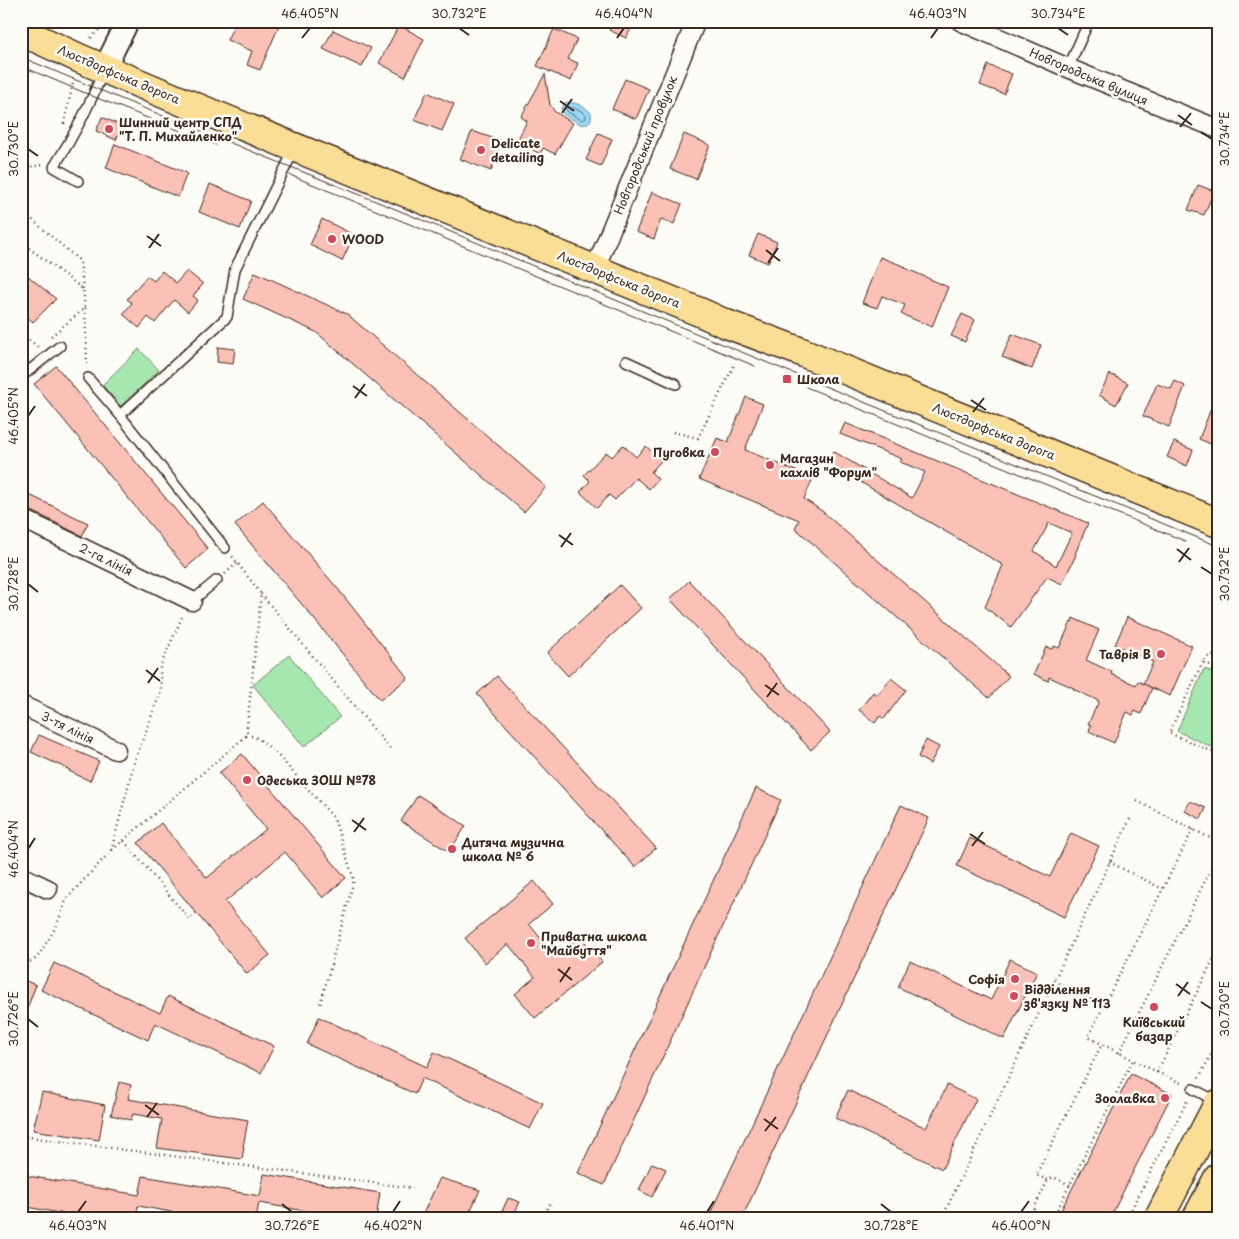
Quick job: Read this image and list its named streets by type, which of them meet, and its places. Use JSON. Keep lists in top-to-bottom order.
{
  "streets": {
    "main road": ["Люстдорфська дорога"],
    "street": [
      "Новгородська вулиця",
      "Новгородський провулок",
      "2-га лінія",
      "3-тя лінія"
    ]
  },
  "crossings": [
    ["Люстдорфська дорога", "Новгородський провулок"]
  ],
  "places": {
    "other": [
      "Шинний центр СПД \"Т. П. Михайленко\"",
      "Delicate detailing",
      "WOOD",
      "Пуговка",
      "Магазин кахлів \"Форум\"",
      "Таврія В",
      "Одеська ЗОШ №78",
      "Дитяча музична школа № 6",
      "Приватна школа \"Майбуття\"",
      "Софія",
      "Відділення зв'язку № 113",
      "Київський базар",
      "Зоолавка"
    ],
    "transit": ["Школа"]
  },
  "coordinates": [
    "46.405°N",
    "30.732°E",
    "46.404°N",
    "46.403°N",
    "30.734°E",
    "30.730°E",
    "30.728°E",
    "30.726°E",
    "46.402°N",
    "46.401°N",
    "46.400°N"
  ]
}
